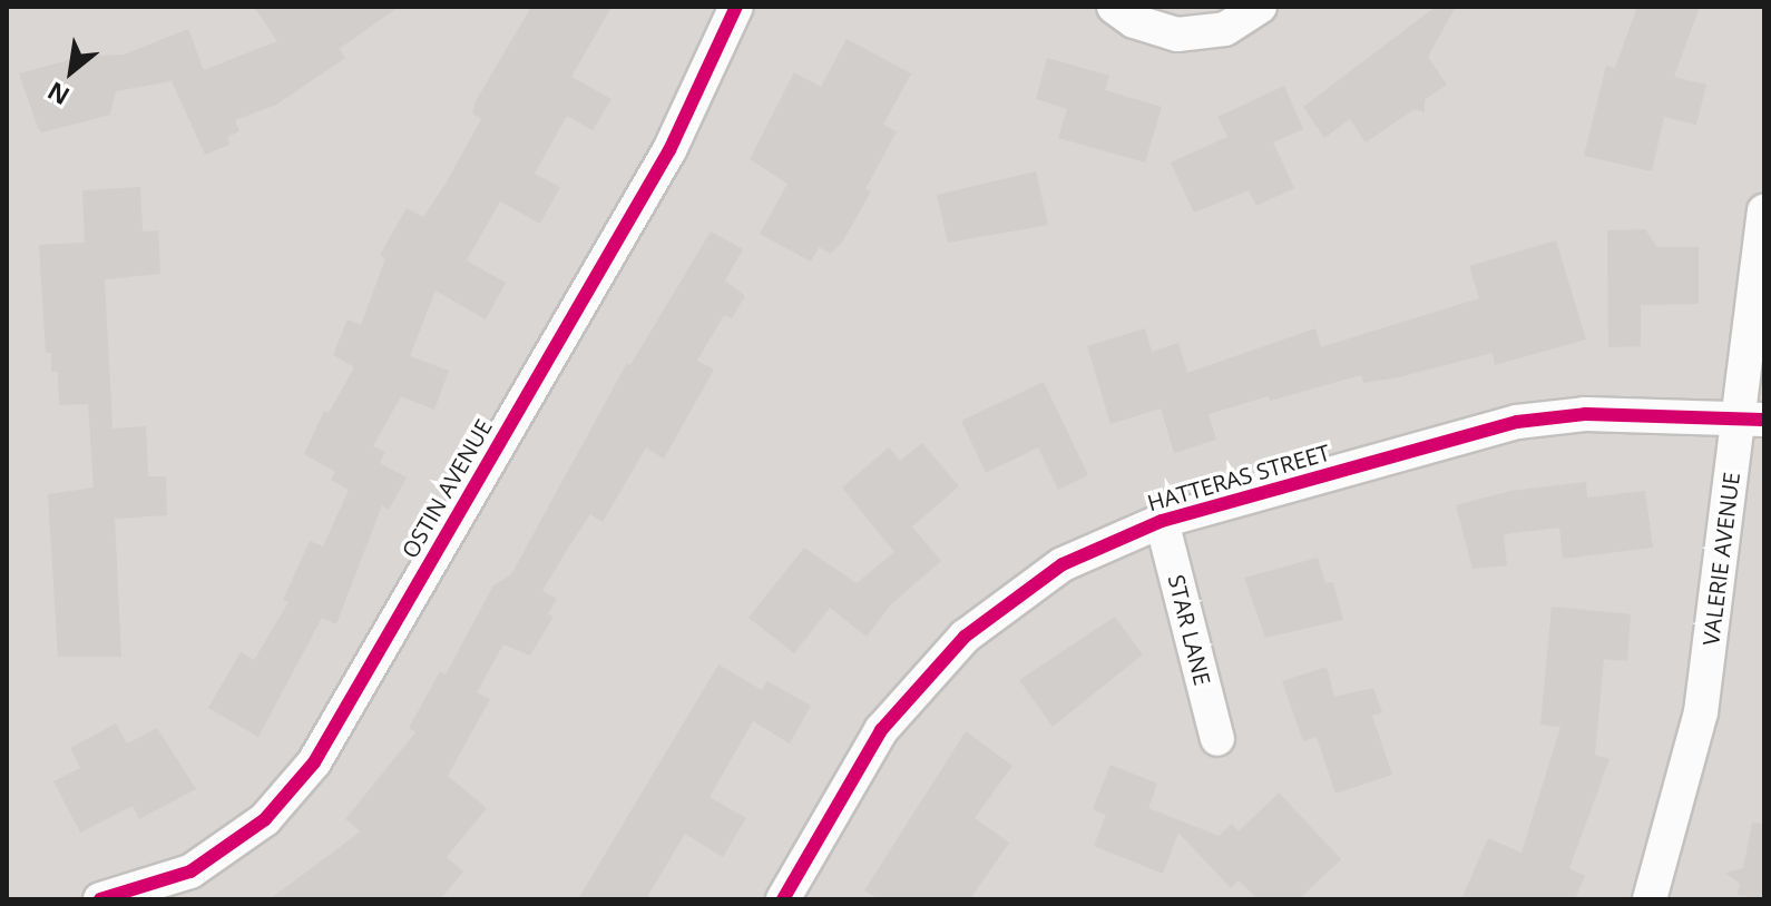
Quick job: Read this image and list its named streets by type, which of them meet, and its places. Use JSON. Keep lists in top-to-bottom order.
{
  "streets": {
    "street": [
      "HATTERAS STREET",
      "OSTIN AVENUE",
      "VALERIE AVENUE",
      "STAR LANE"
    ]
  },
  "crossings": [
    ["HATTERAS STREET", "VALERIE AVENUE"],
    ["HATTERAS STREET", "STAR LANE"]
  ],
  "north": "bottom left"
}
